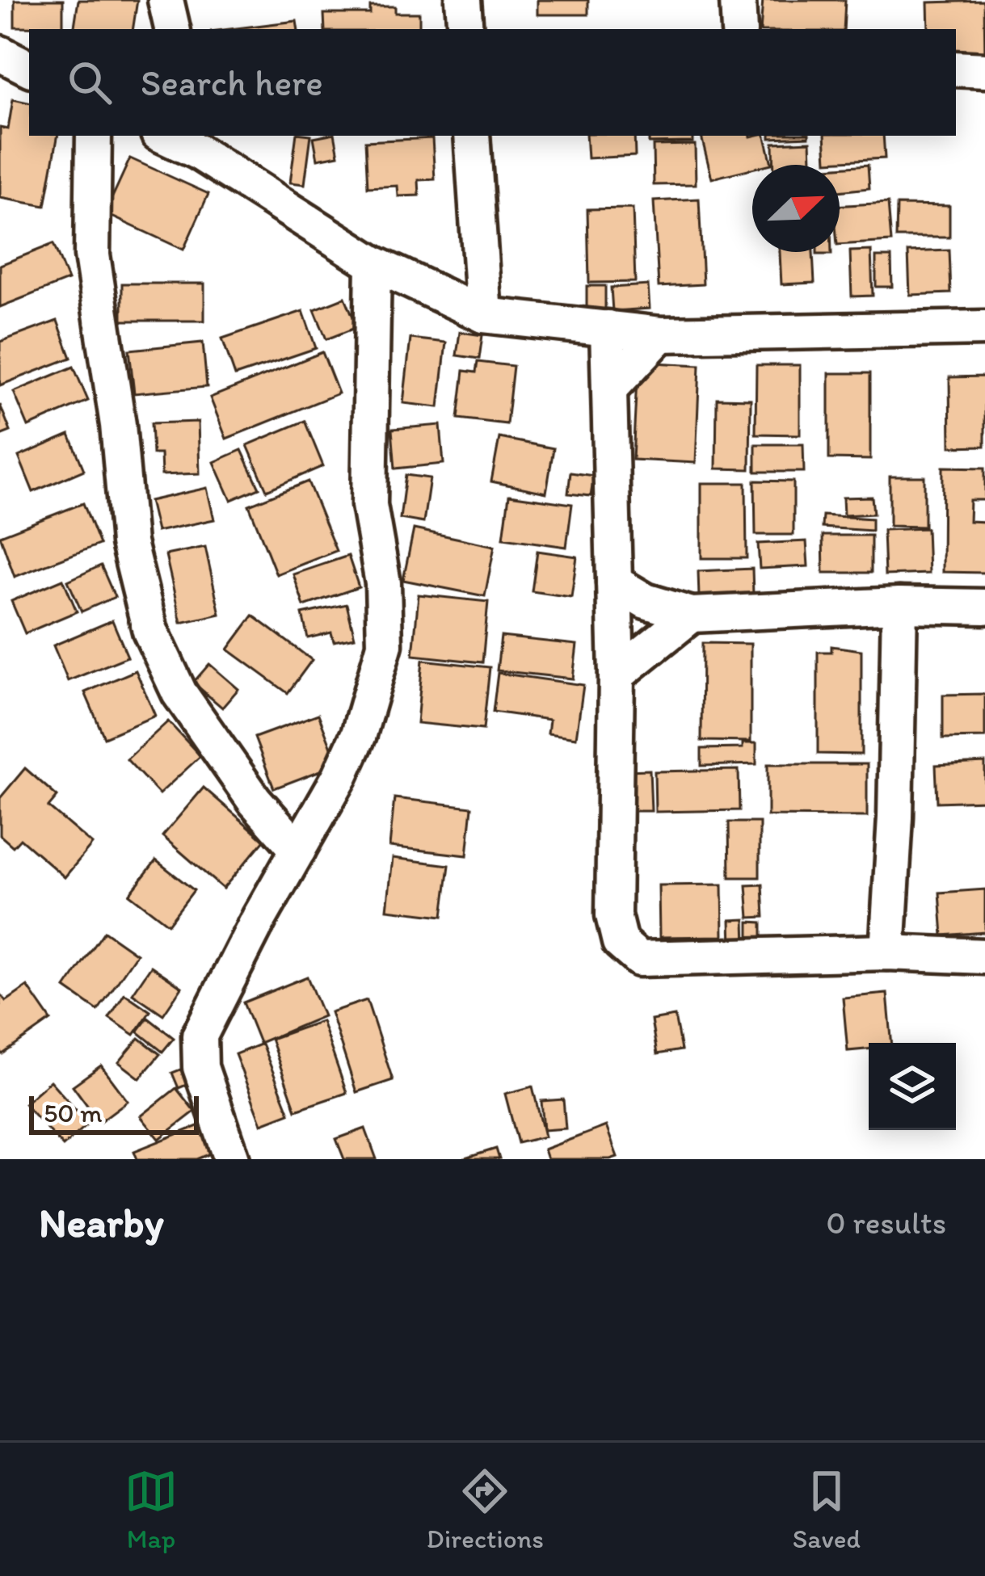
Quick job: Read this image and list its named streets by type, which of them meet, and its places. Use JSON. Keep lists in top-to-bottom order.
{
  "scale_bar": "50 m",
  "north": "top right",
  "page": {
    "search": "Search here",
    "scale": "50 m",
    "heading": ["Nearby", "0 results"],
    "nav": ["Map", "Directions", "Saved"]
  }
}
